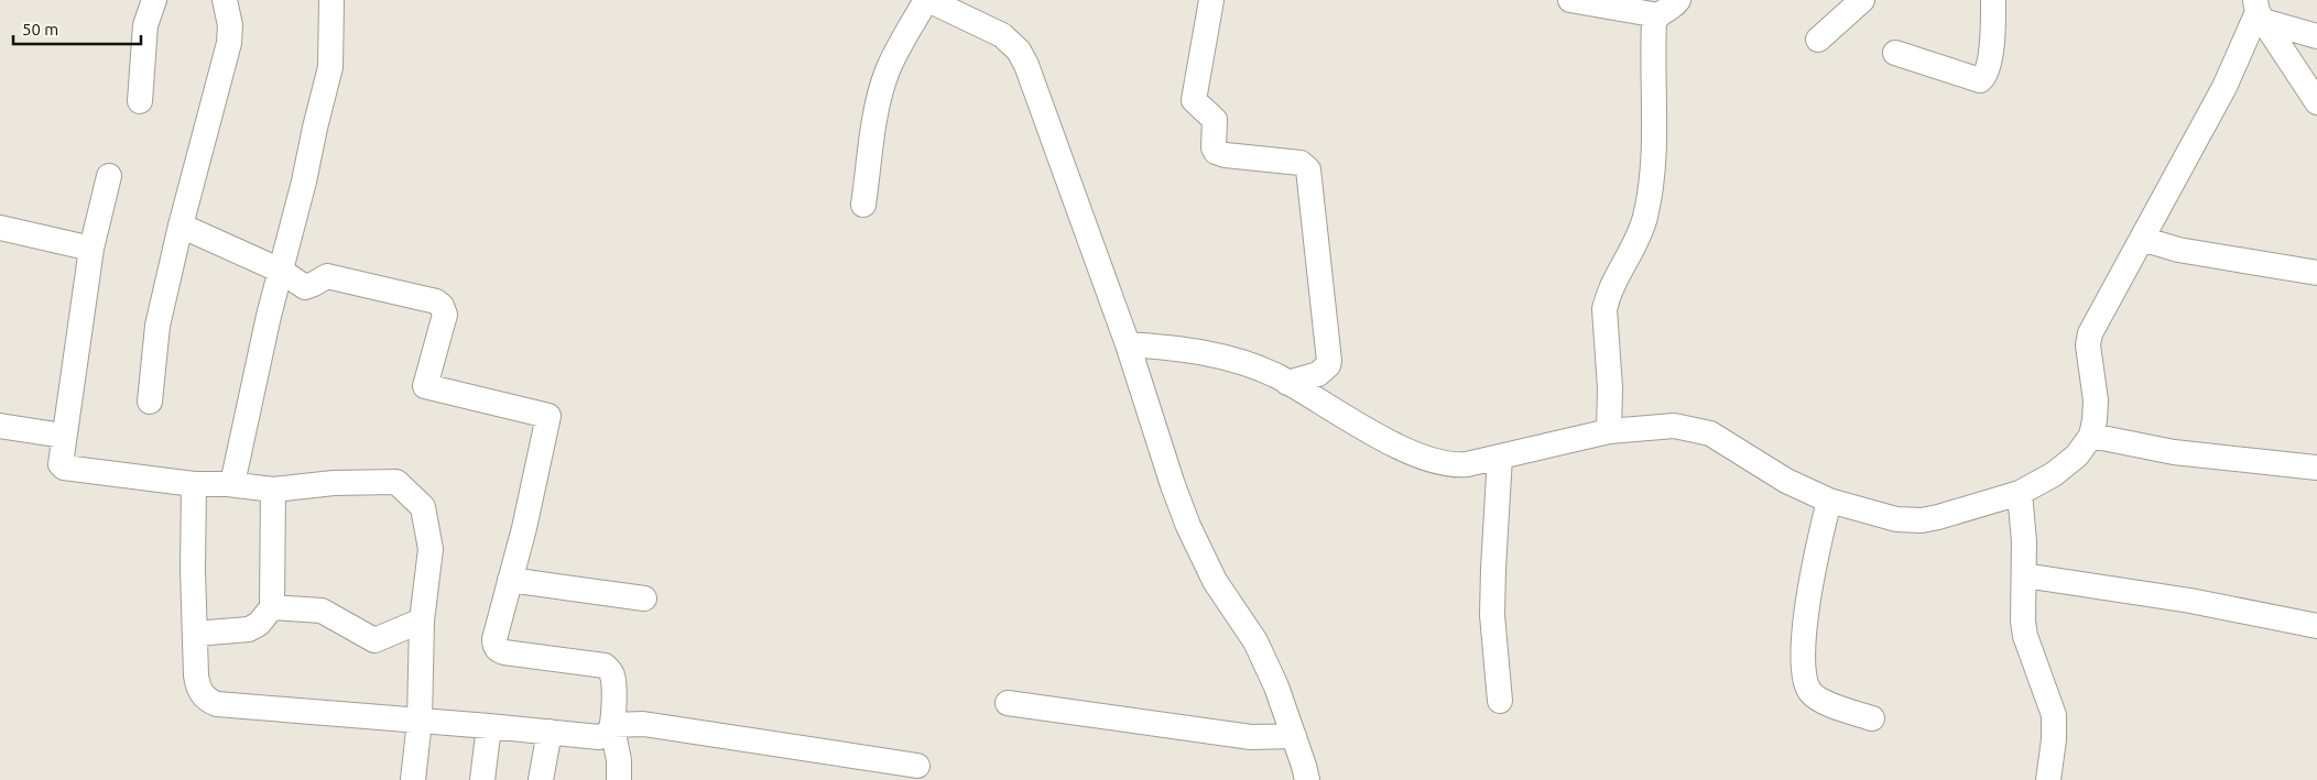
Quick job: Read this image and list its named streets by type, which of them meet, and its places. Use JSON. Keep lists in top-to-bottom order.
{
  "scale_bar": "50 m"
}
